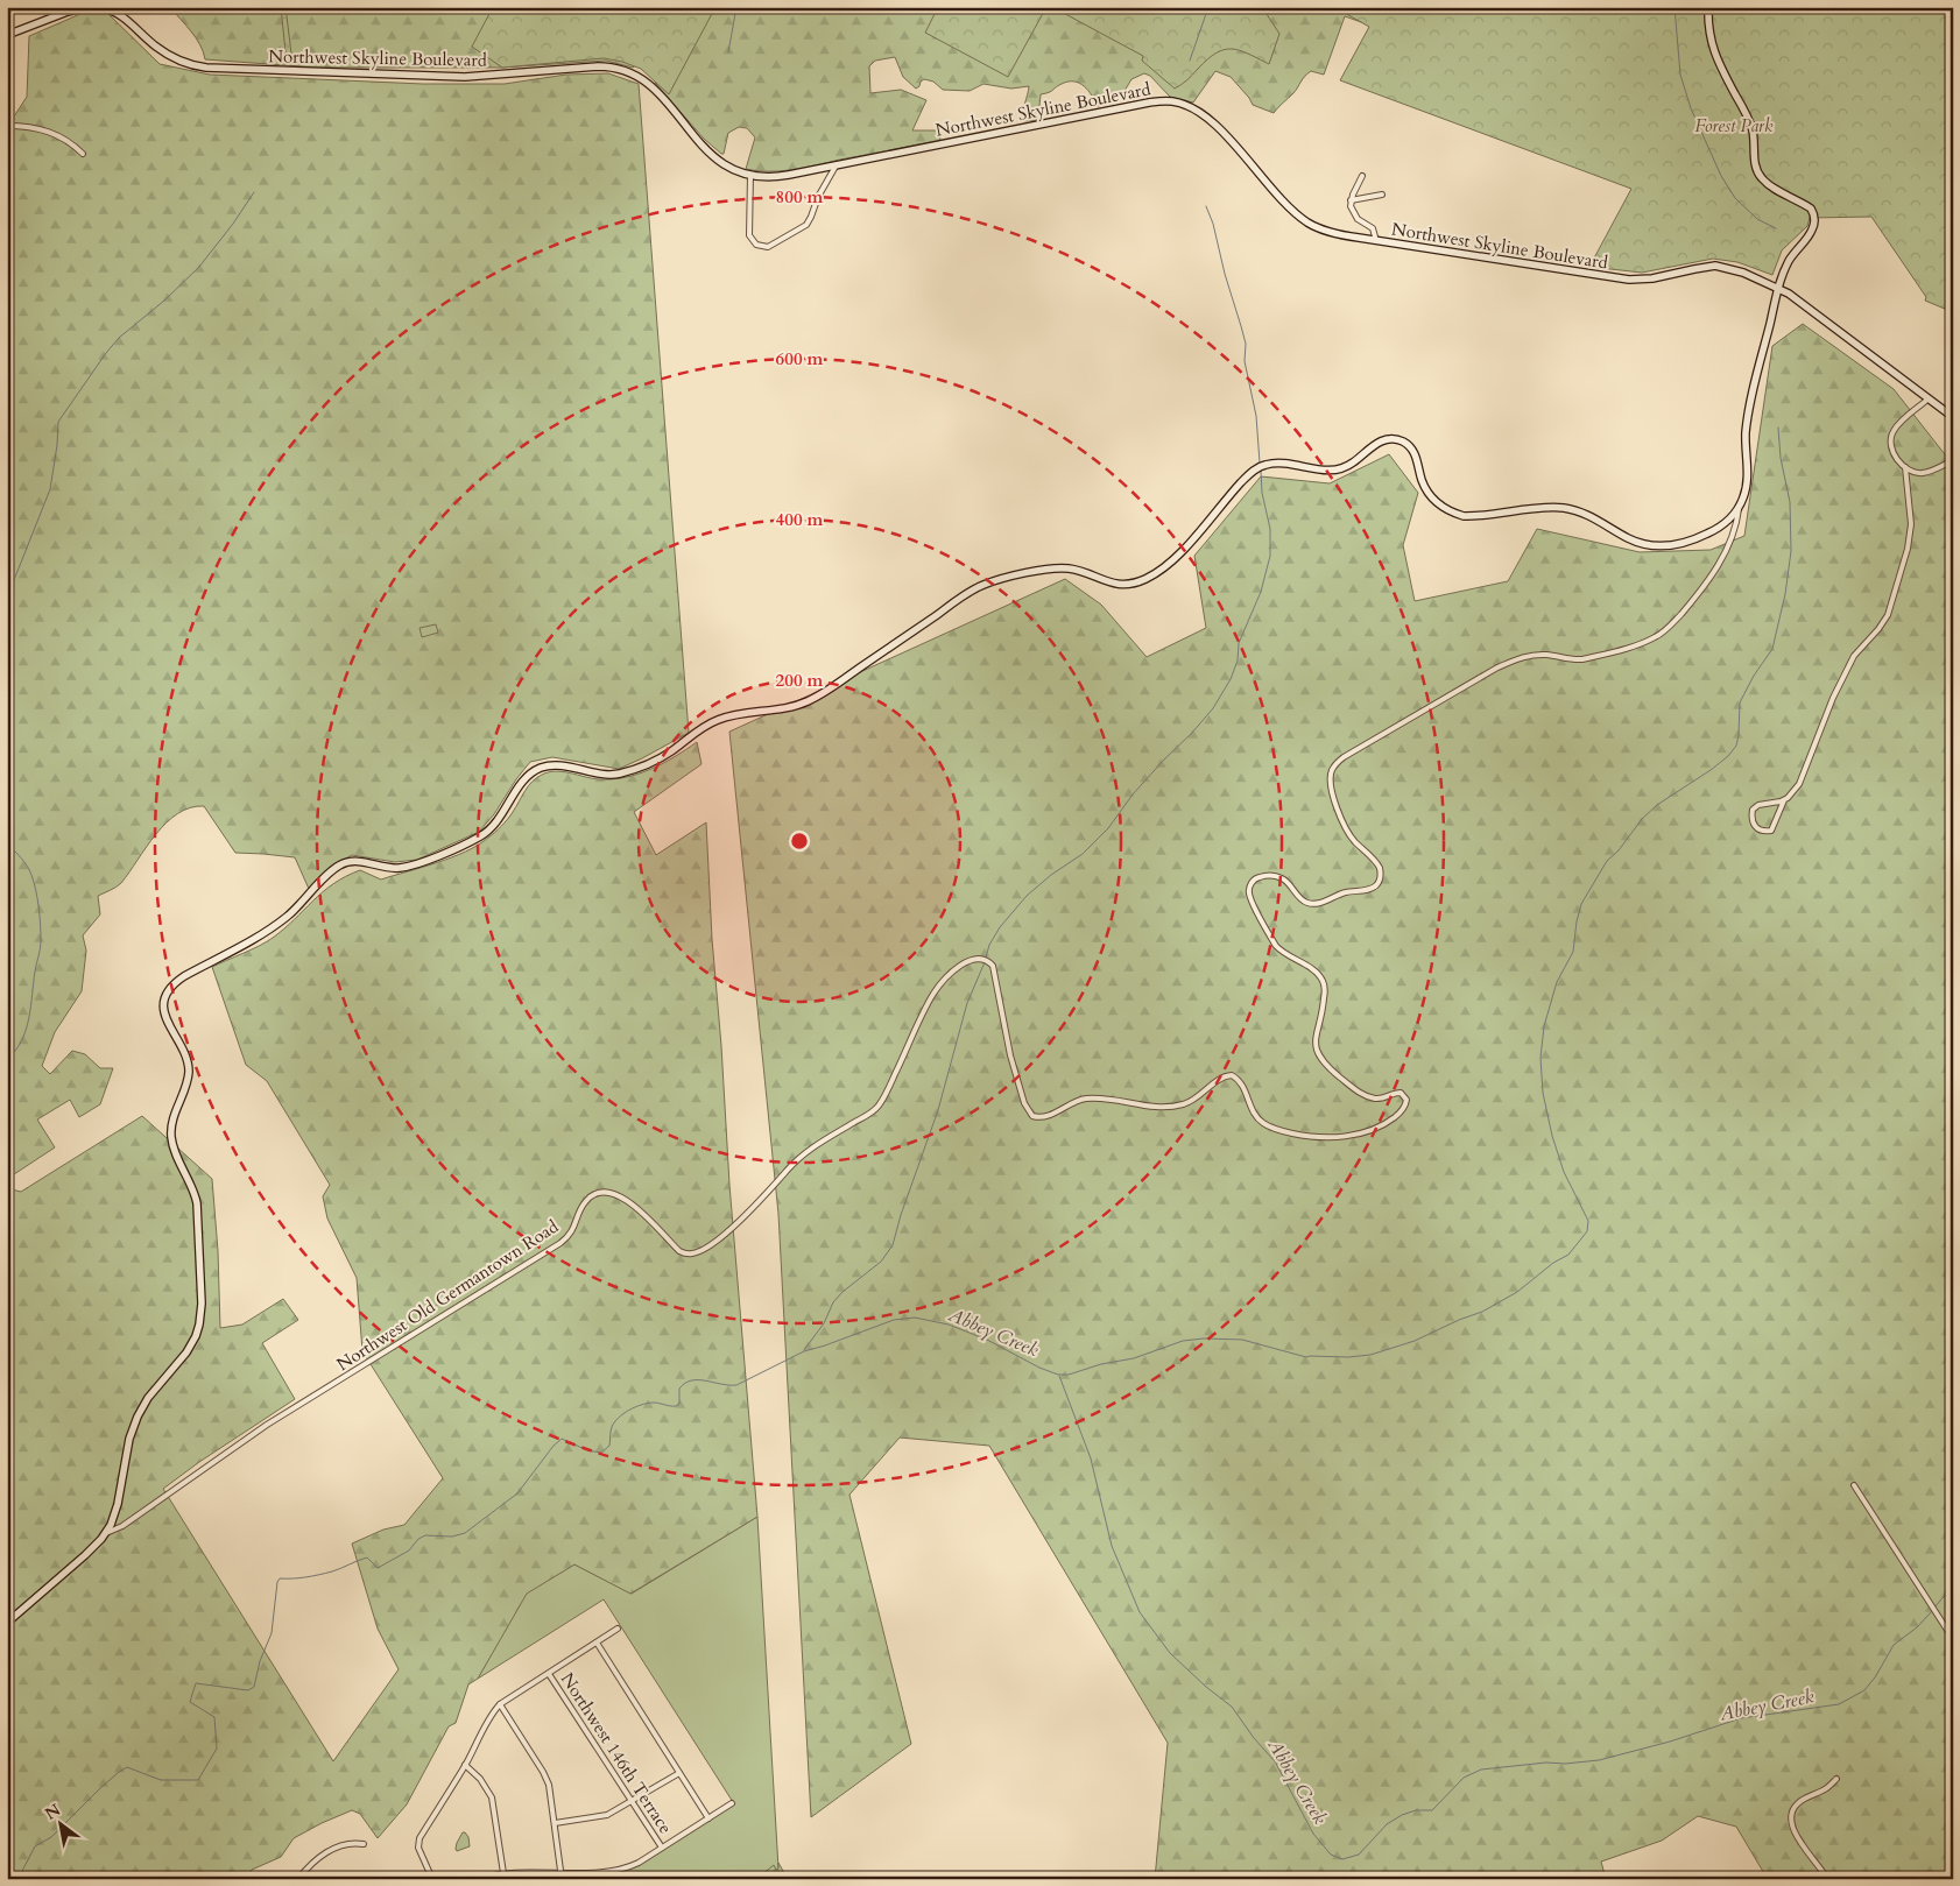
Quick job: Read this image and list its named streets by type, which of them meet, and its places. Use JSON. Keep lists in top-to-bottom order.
{
  "streets": {
    "main road": ["Northwest Skyline Boulevard"],
    "street": ["Northwest Old Germantown Road", "Northwest 146th Terrace"]
  },
  "water": ["Abbey Creek"],
  "parks": ["Forest Park"],
  "north": "top left",
  "rings": [
    "800 m",
    "600 m",
    "400 m",
    "200 m"
  ]
}
